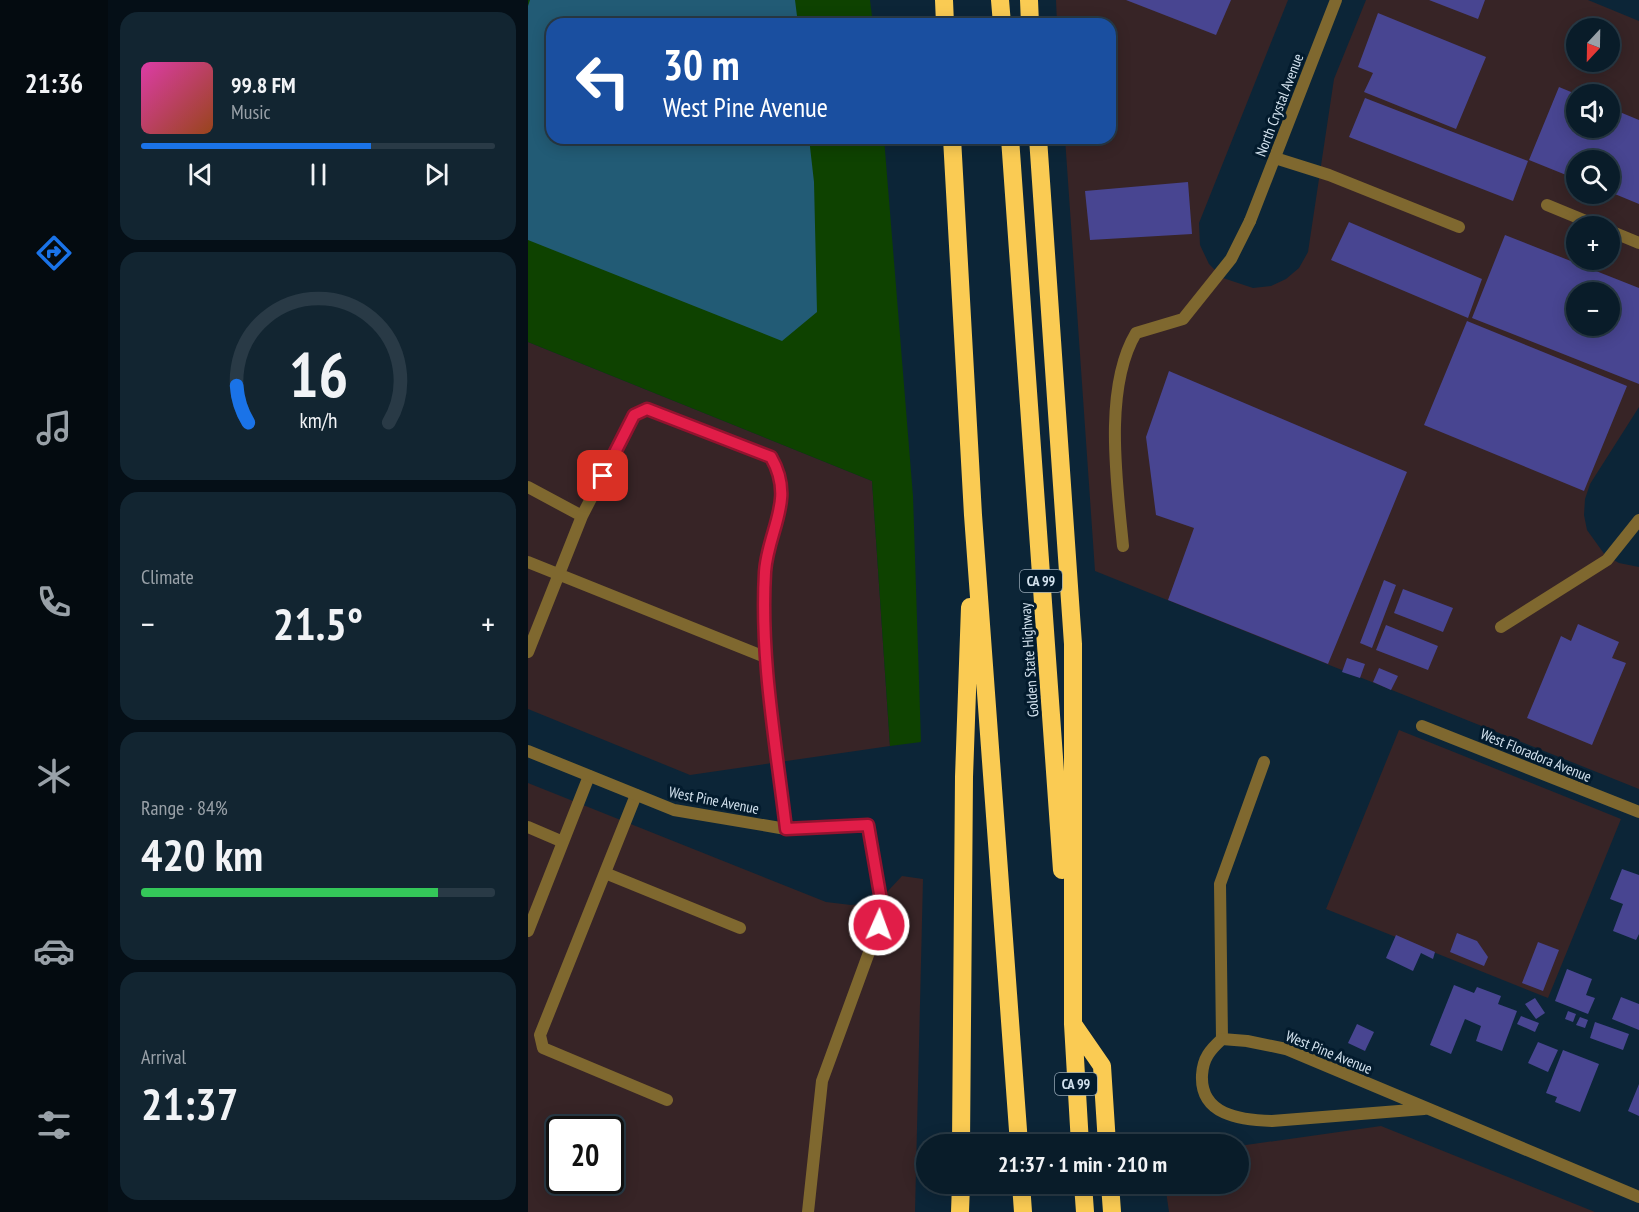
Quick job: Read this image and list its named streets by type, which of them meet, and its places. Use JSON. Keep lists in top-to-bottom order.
{
  "streets": {
    "highway": ["CA 99", "Golden State Highway"],
    "street": ["North Crystal Avenue", "West Floradora Avenue", "West Pine Avenue"]
  },
  "north": "bottom",
  "page": {
    "tabs": "21:36",
    "map_buttons": ["+", "−"],
    "turn": ["30 m", "West Pine Avenue"],
    "song": ["99.8 FM", "Music"],
    "tile": [
      "Climate",
      ["Range · 84%", "420 km"],
      ["Arrival", "21:37"]
    ],
    "heat": ["−", "21.5°", "+"],
    "limit": "20",
    "trip": "21:37 · 1 min · 210 m",
    "gauge": ["16", "km/h"]
  }
}
